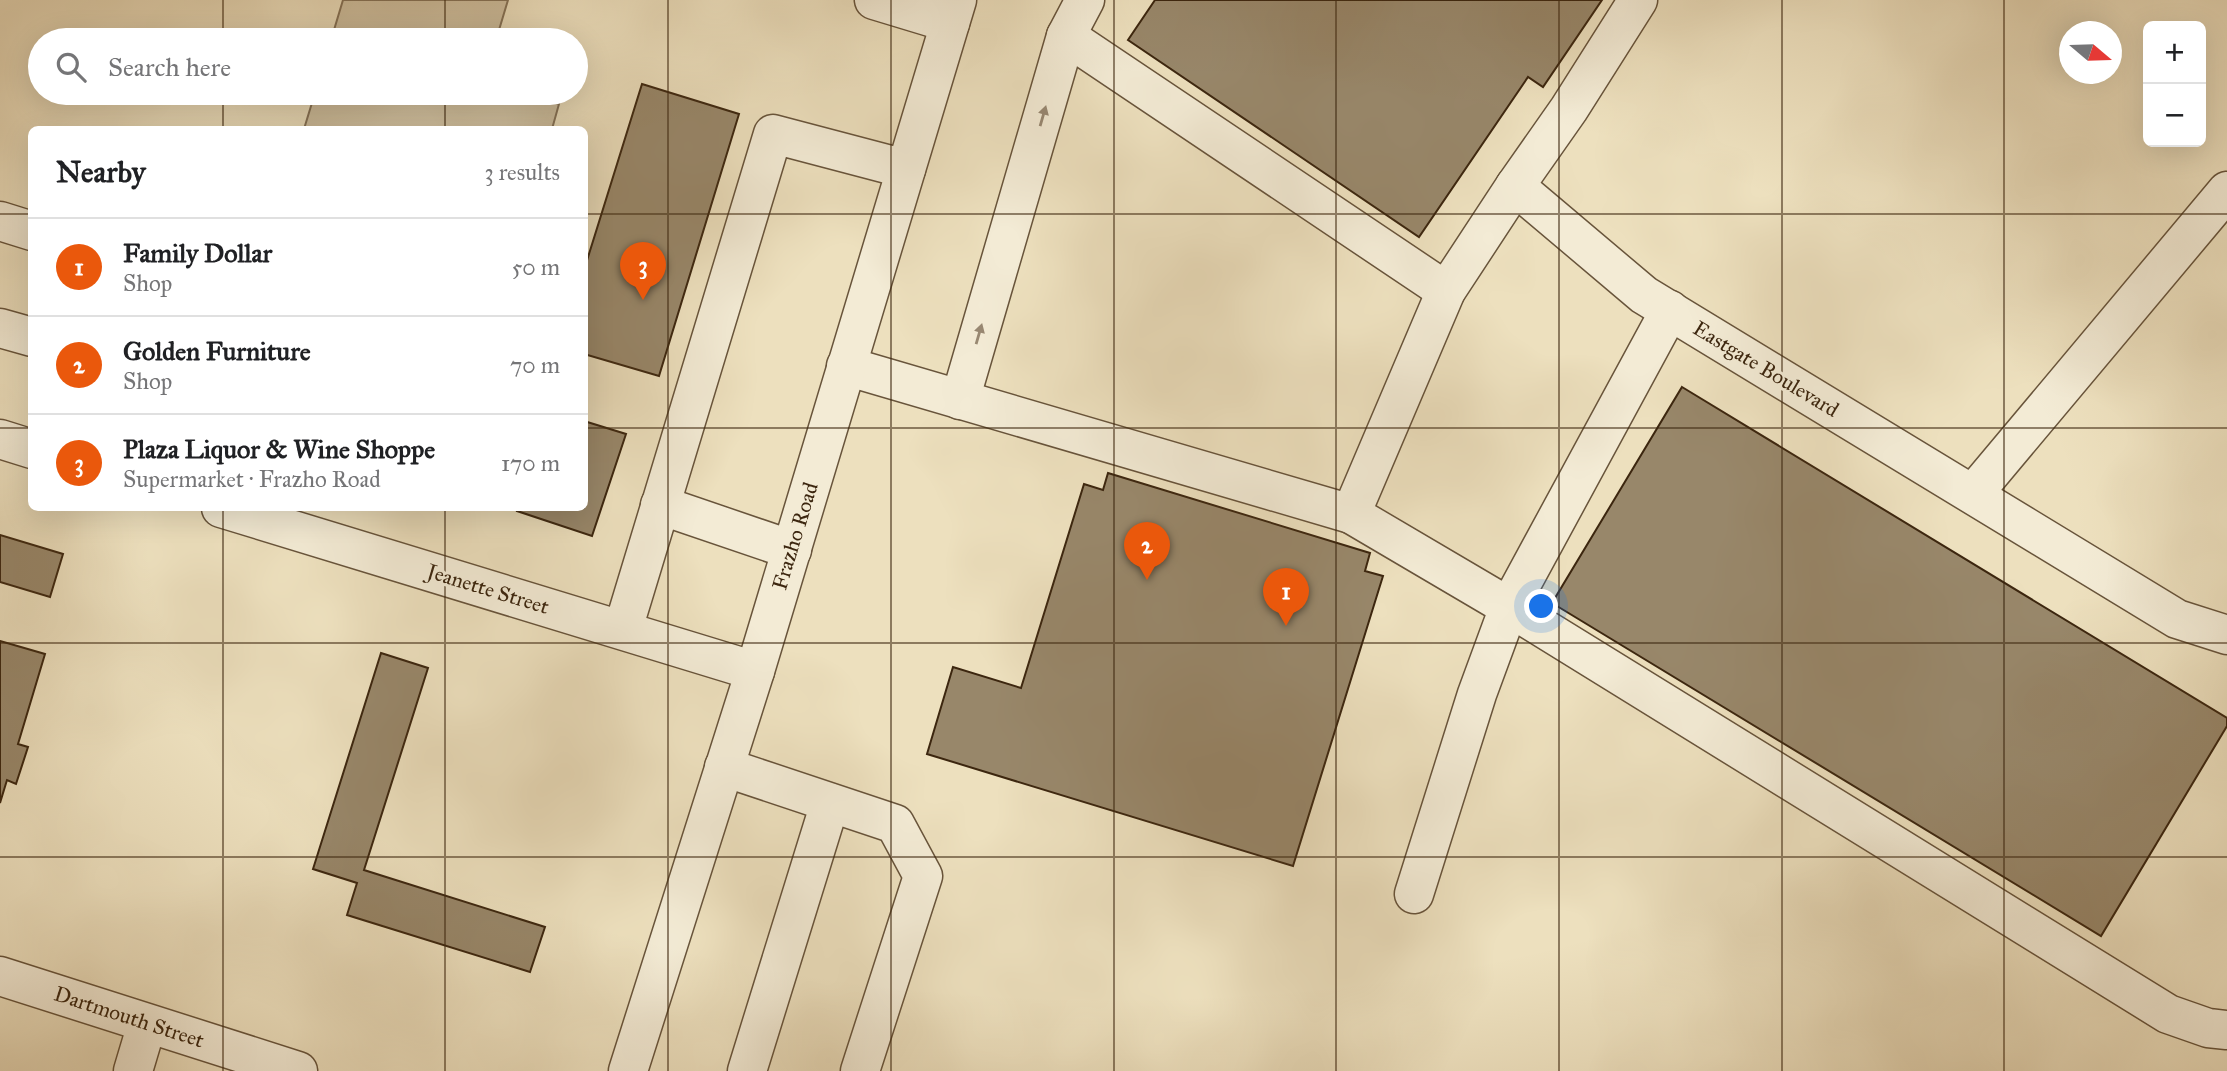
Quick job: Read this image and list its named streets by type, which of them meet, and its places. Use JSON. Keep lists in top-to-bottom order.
{
  "streets": {
    "street": [
      "Eastgate Boulevard",
      "Frazho Road",
      "Jeanette Street",
      "Dartmouth Street"
    ]
  },
  "crossings": [
    ["Frazho Road", "Jeanette Street"]
  ],
  "north": "right",
  "page": {
    "map_buttons": ["+", "−"],
    "search": "Search here",
    "heading": ["Nearby", "3 results"],
    "list": [
      {
        "mark": "1",
        "name": "Family Dollar",
        "note": "Shop",
        "value": "50 m"
      },
      {
        "mark": "2",
        "name": "Golden Furniture",
        "note": "Shop",
        "value": "70 m"
      },
      {
        "mark": "3",
        "name": "Plaza Liquor & Wine Shoppe",
        "note": "Supermarket · Frazho Road",
        "value": "170 m"
      }
    ],
    "pins": ["3", "2", "1"]
  }
}
